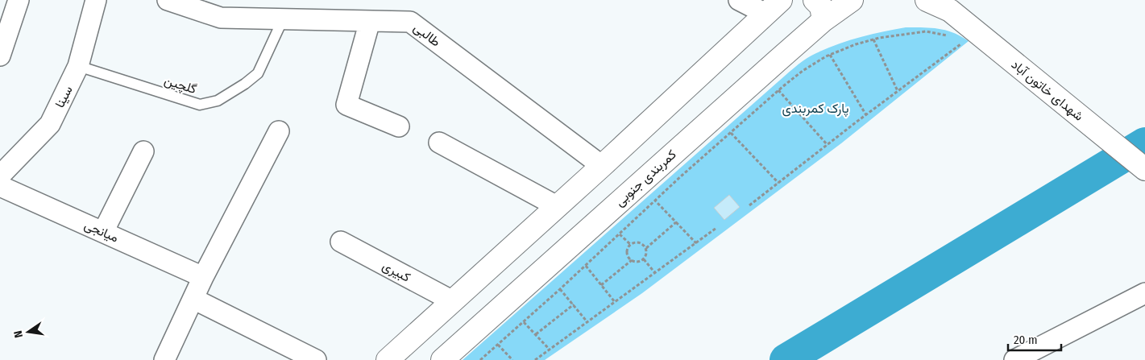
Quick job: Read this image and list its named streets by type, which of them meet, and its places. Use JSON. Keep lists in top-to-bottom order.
{
  "streets": {
    "main road": ["شهدای خاتون آباد", "کمربندی جنوبی"],
    "street": [
      "طالبی",
      "سینا",
      "میانجی",
      "کبیری"
    ],
    "lane": ["گلچین"]
  },
  "crossings": [
    ["طالبی", "گلچین"],
    ["گلچین", "سینا"]
  ],
  "parks": ["پارک کمربندی"],
  "scale_bar": "20 m",
  "north": "left"
}
